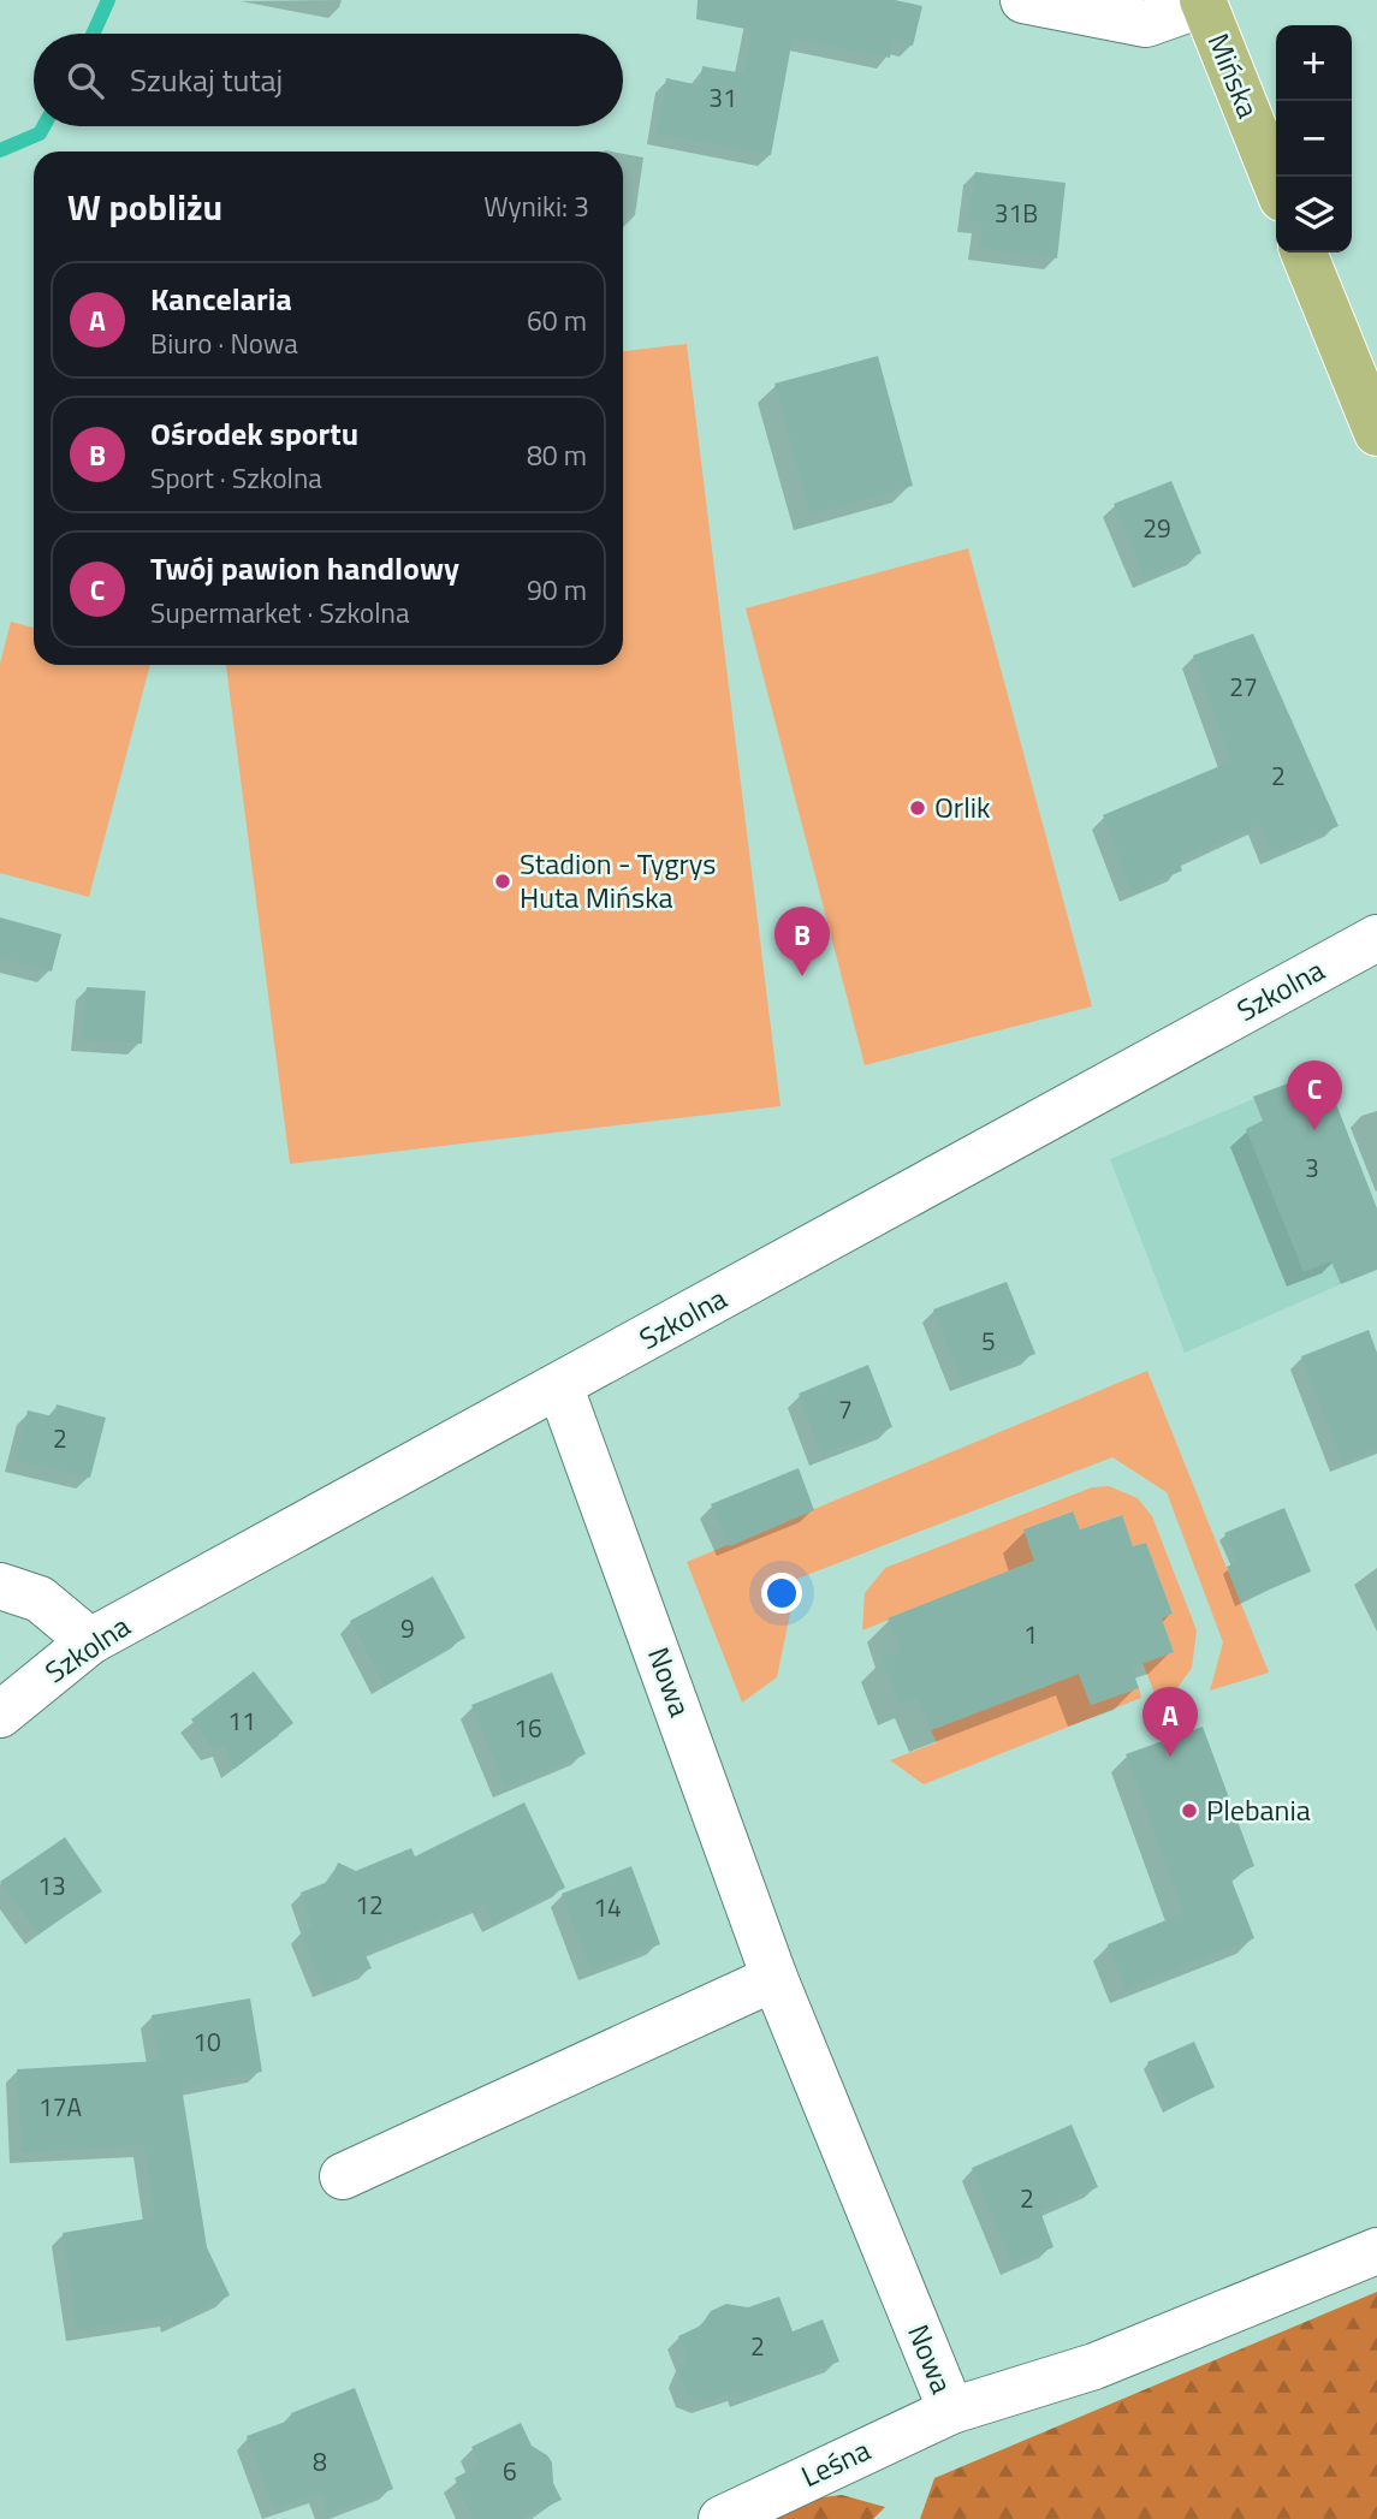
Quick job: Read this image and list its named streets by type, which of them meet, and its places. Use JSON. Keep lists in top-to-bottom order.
{
  "streets": {
    "main road": ["Mińska"],
    "street": ["Szkolna", "Nowa", "Leśna"]
  },
  "crossings": [
    ["Szkolna", "Nowa"],
    ["Nowa", "Leśna"]
  ],
  "places": ["Orlik", "Stadion - Tygrys Huta Mińska", "Plebania"],
  "house_numbers": [
    "31",
    "31B",
    "29",
    "27",
    "2",
    "3",
    "5",
    "7",
    "2",
    "9",
    "1",
    "11",
    "16",
    "13",
    "12",
    "14",
    "10",
    "17A",
    "2",
    "2",
    "8",
    "6"
  ],
  "page": {
    "map_buttons": ["+", "−"],
    "search": "Szukaj tutaj",
    "heading": ["W pobliżu", "Wyniki: 3"],
    "list": [
      {
        "mark": "A",
        "name": "Kancelaria",
        "note": "Biuro · Nowa",
        "value": "60 m"
      },
      {
        "mark": "B",
        "name": "Ośrodek sportu",
        "note": "Sport · Szkolna",
        "value": "80 m"
      },
      {
        "mark": "C",
        "name": "Twój pawion handlowy",
        "note": "Supermarket · Szkolna",
        "value": "90 m"
      }
    ],
    "pins": ["B", "C", "A"]
  }
}
